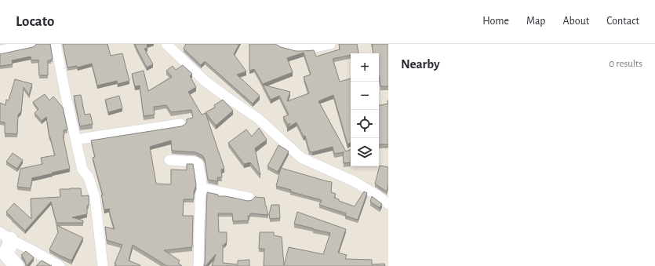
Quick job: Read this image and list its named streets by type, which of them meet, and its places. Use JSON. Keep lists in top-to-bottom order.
{
  "page": {
    "header": "Locato",
    "nav": [
      "Home",
      "Map",
      "About",
      "Contact"
    ],
    "heading": ["Nearby", "0 results"],
    "map_buttons": ["+", "−"]
  }
}
